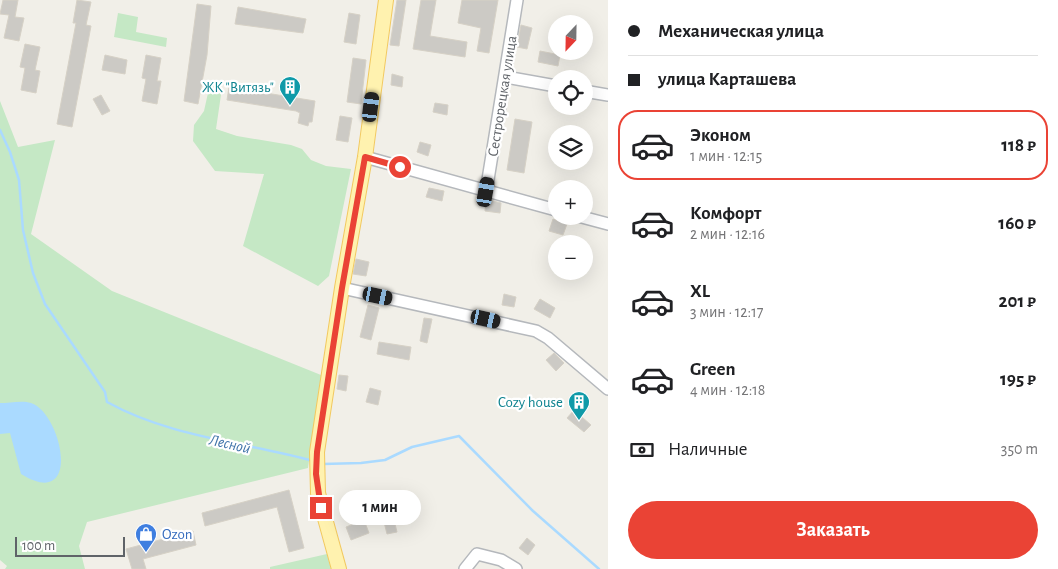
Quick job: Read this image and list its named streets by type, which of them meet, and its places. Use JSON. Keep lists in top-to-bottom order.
{
  "streets": {
    "street": ["Сестрорецкая улица"]
  },
  "water": ["Лесной"],
  "places": {
    "building": ["ЖК \"Витязь\"", "Cozy house"],
    "shop": ["Ozon"]
  },
  "scale_bar": "100 m",
  "north": "bottom",
  "page": {
    "banner": ["Механическая улица", "улица Карташева"],
    "map_buttons": ["+", "−"],
    "list": [
      {
        "name": "Эконом",
        "note": "1 мин · 12:15",
        "value": "118 ₽"
      },
      {
        "name": "Комфорт",
        "note": "2 мин · 12:16",
        "value": "160 ₽"
      },
      {
        "name": "XL",
        "note": "3 мин · 12:17",
        "value": "201 ₽"
      },
      {
        "name": "Green",
        "note": "4 мин · 12:18",
        "value": "195 ₽"
      }
    ],
    "pay": ["Наличные", "350 m"],
    "bubble": "1 мин",
    "buttons": "Заказать",
    "scale": "100 m"
  }
}
